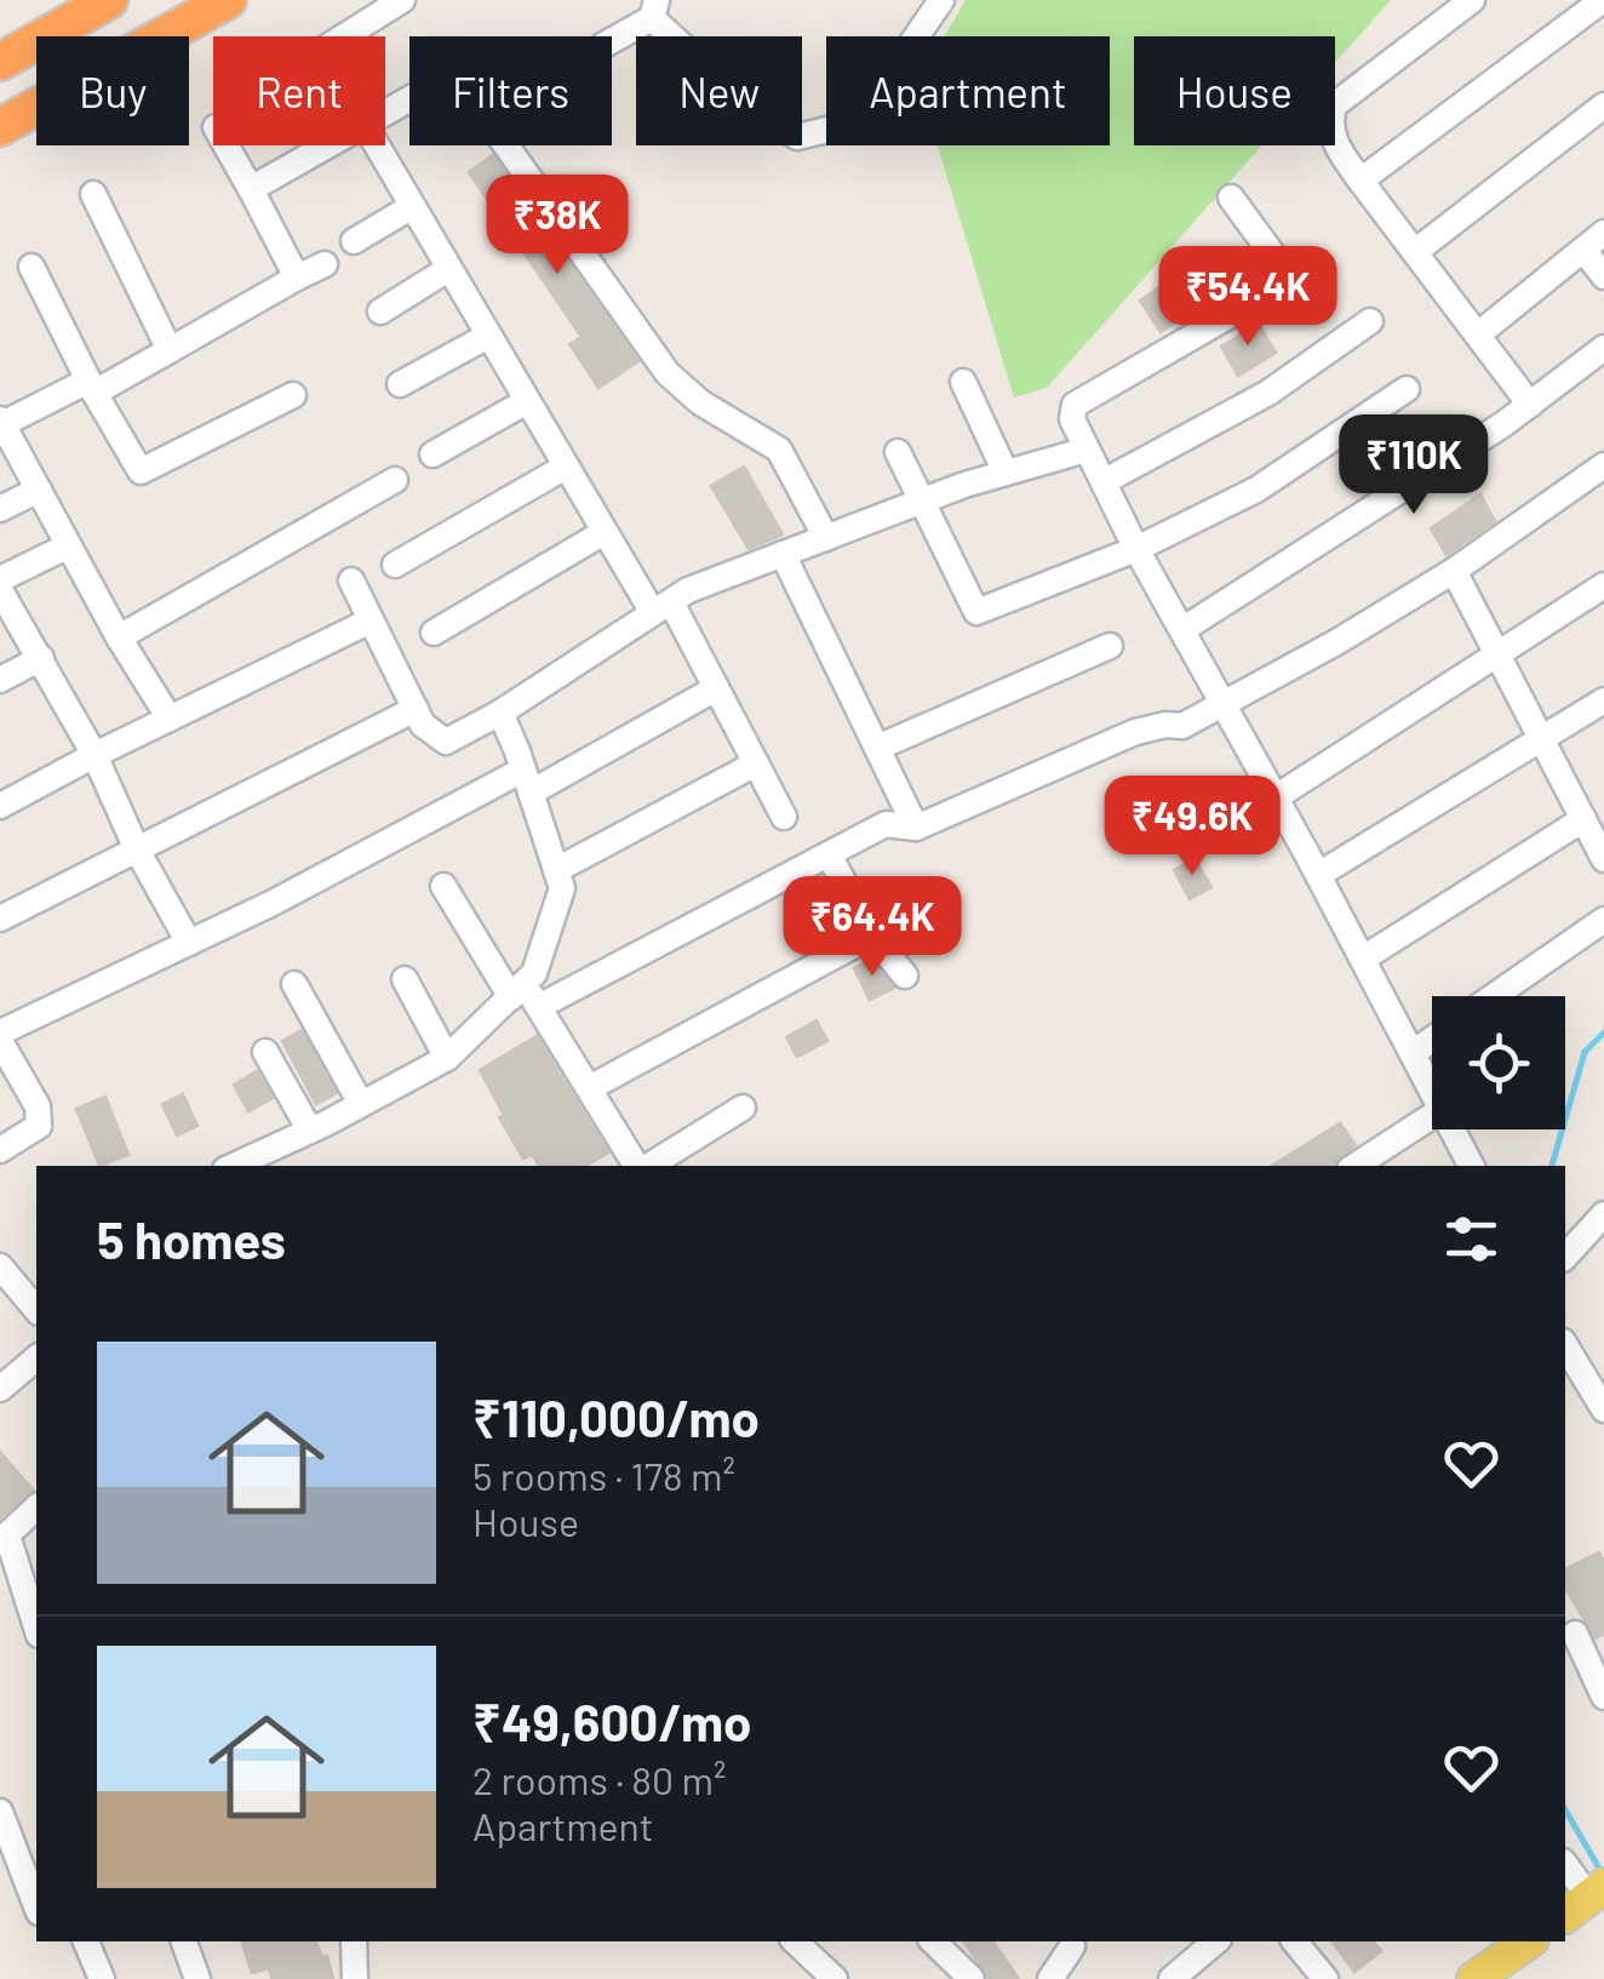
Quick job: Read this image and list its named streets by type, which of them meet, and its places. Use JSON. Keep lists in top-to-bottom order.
{
  "page": {
    "chip": [
      "Buy",
      "Rent",
      "Filters",
      "New",
      "Apartment",
      "House"
    ],
    "price": [
      "₹38K",
      "₹54.4K",
      "₹110K",
      "₹49.6K",
      "₹64.4K"
    ],
    "heading": "5 homes",
    "list": [
      {
        "name": "₹110,000/mo",
        "note": "5 rooms · 178 m² · House"
      },
      {
        "name": "₹49,600/mo",
        "note": "2 rooms · 80 m² · Apartment"
      }
    ]
  }
}
